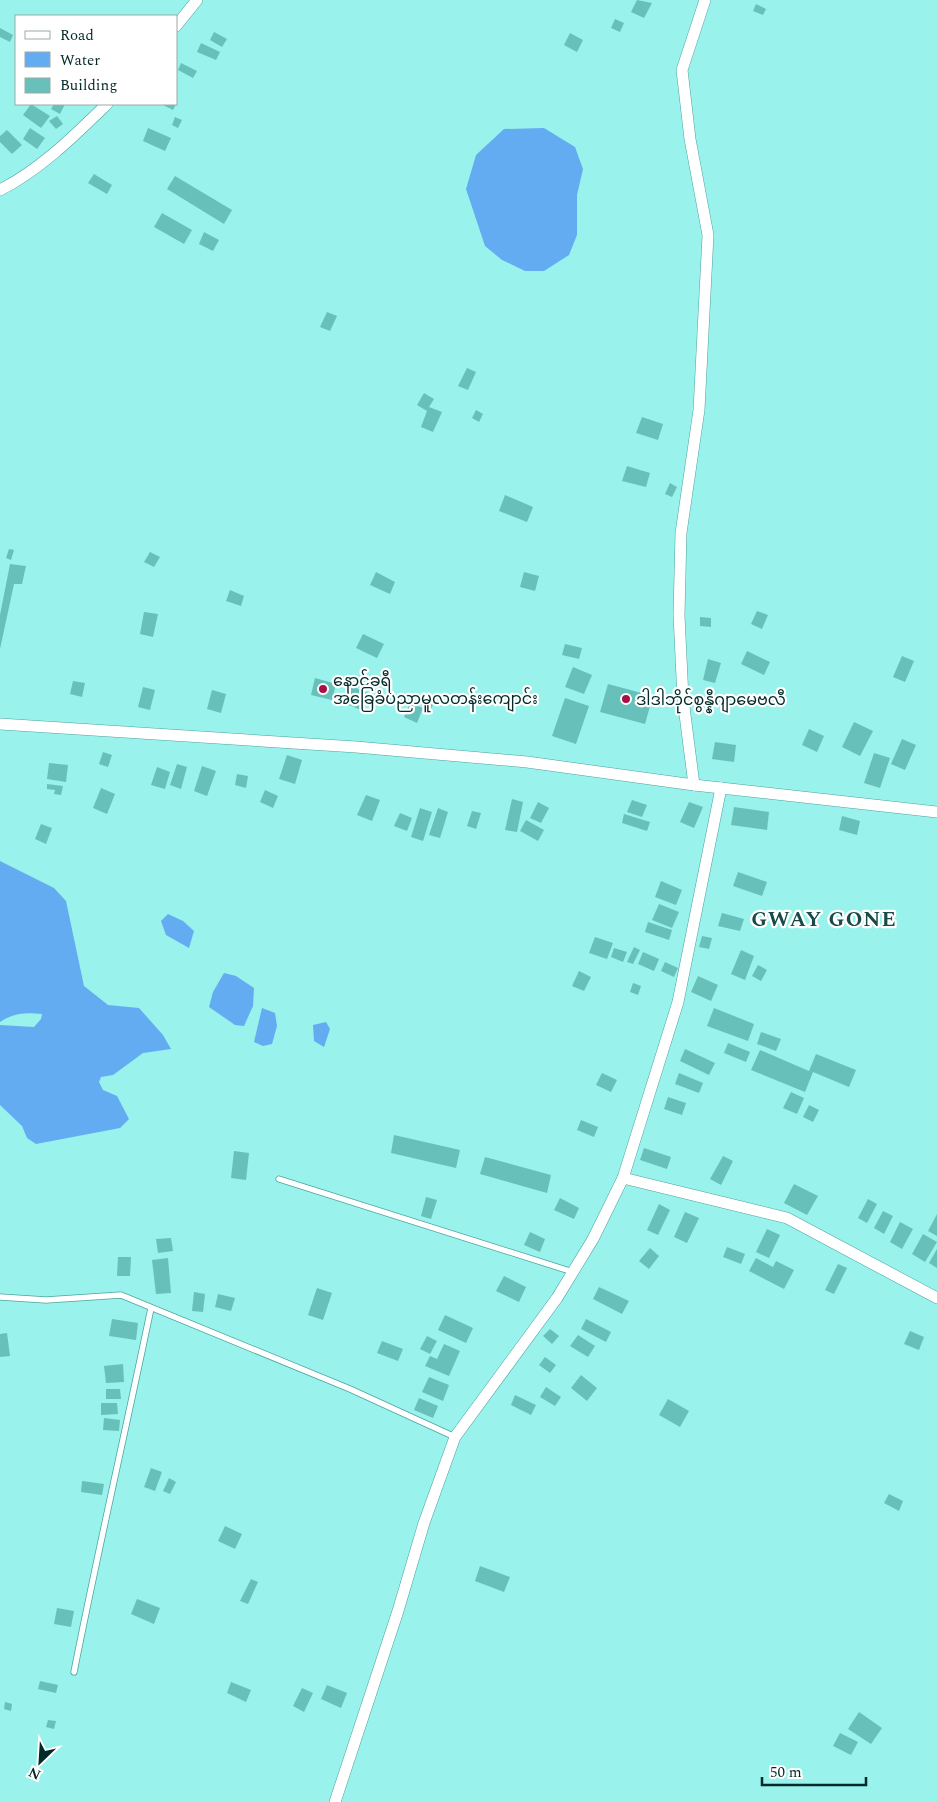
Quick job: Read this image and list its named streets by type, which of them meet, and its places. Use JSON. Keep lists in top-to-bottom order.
{
  "districts": ["GWAY GONE"],
  "places": ["နောင်ခရီ အခြေခံပညာမူလတန်းကျောင်း", "ဒါဒါဘိုင်စွန္နီဂျာမေဗလီ"],
  "legend": ["Road", "Water", "Building"],
  "scale_bar": "50 m",
  "north": "bottom left"
}
